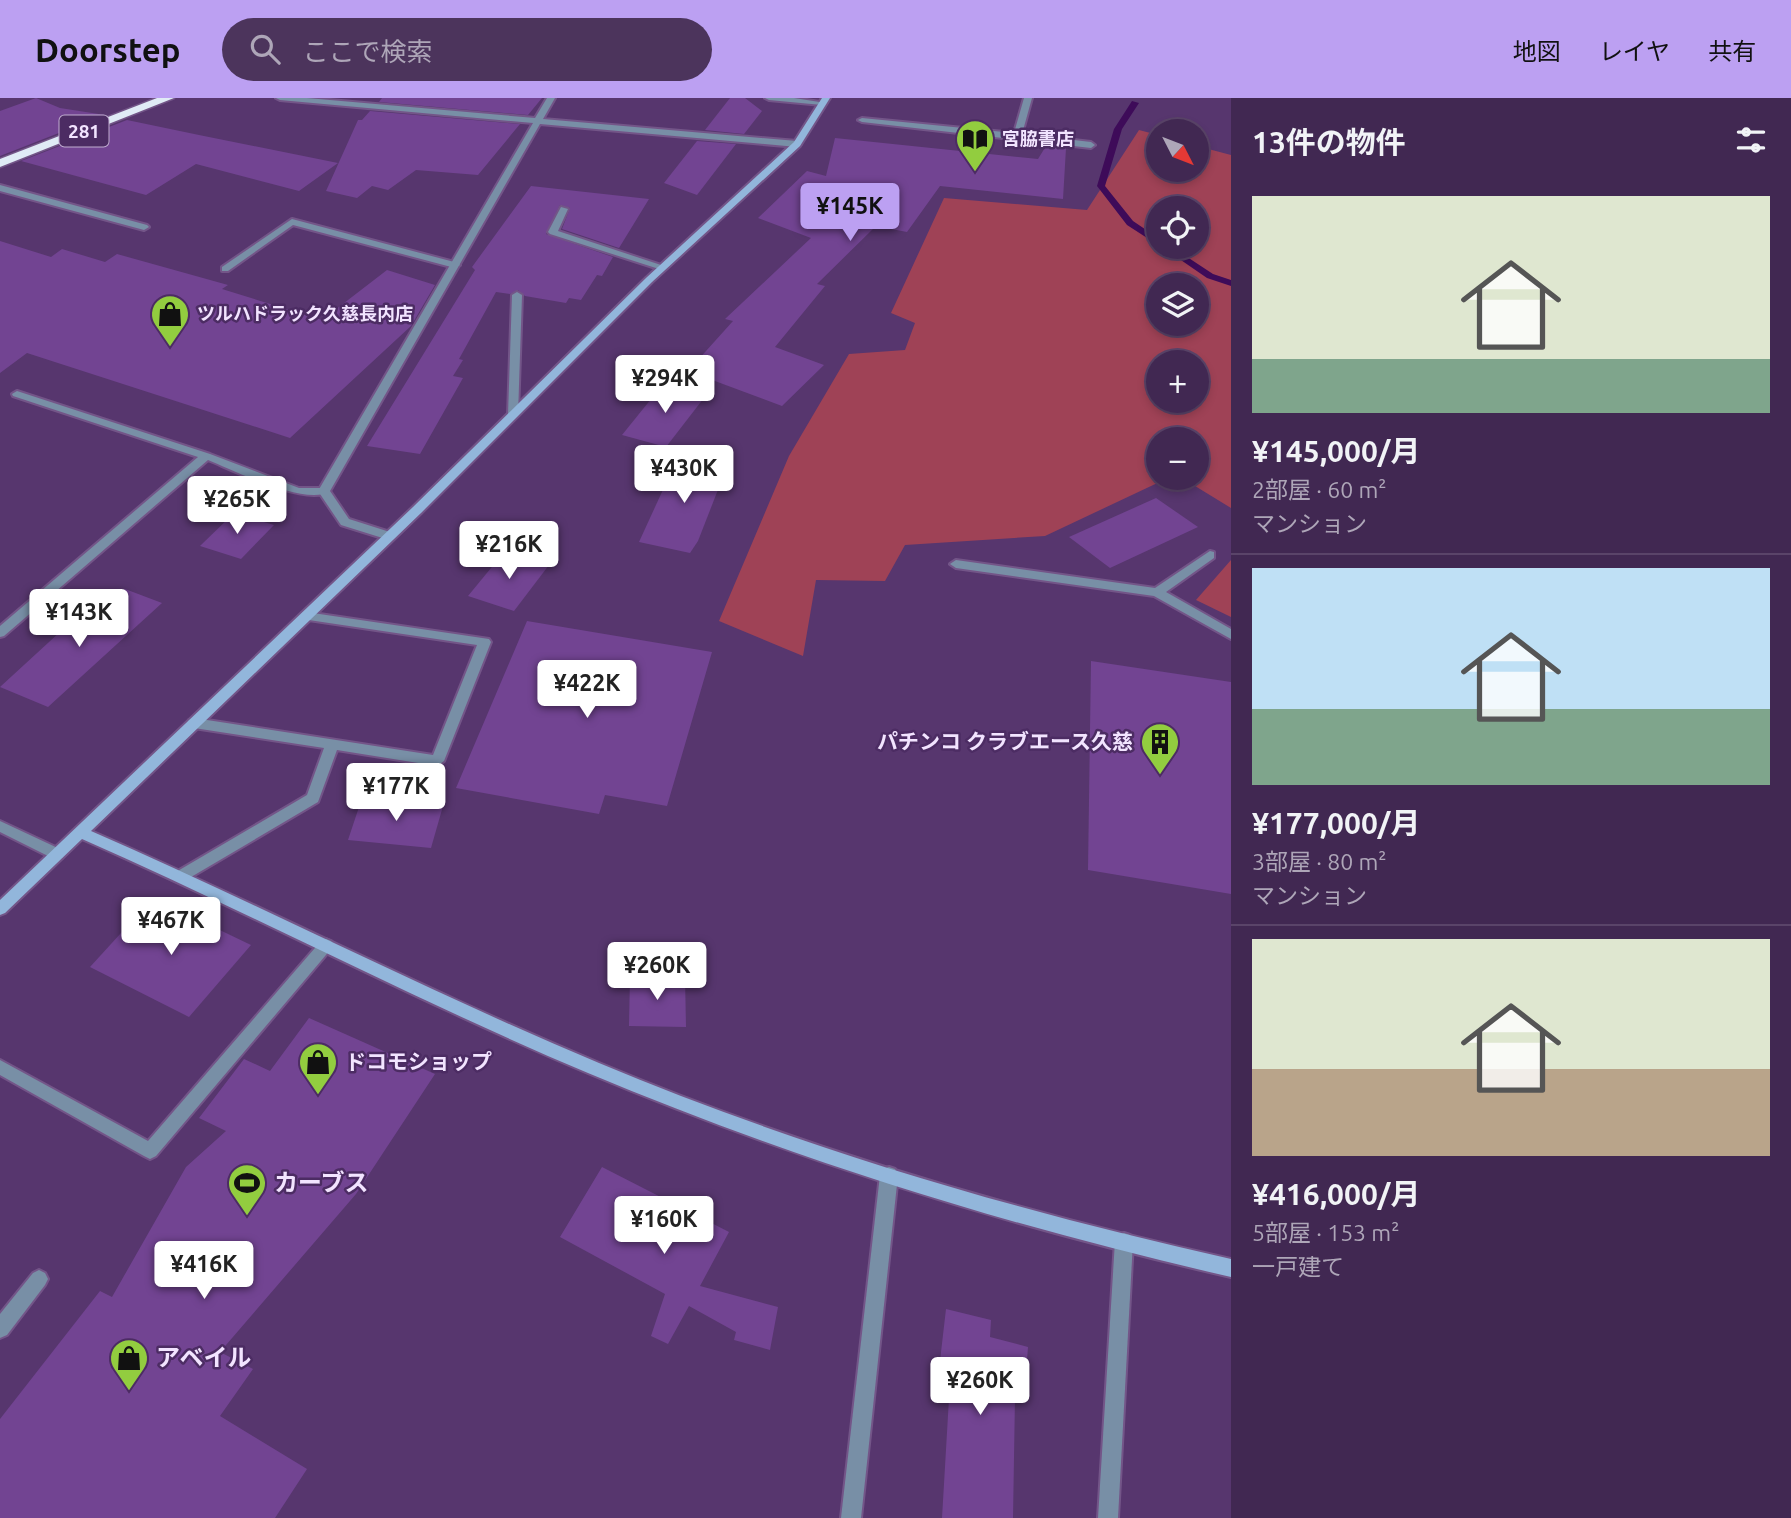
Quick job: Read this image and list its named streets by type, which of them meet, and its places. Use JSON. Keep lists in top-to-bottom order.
{
  "streets": {
    "highway": ["281"]
  },
  "places": {
    "library": ["宮脇書店"],
    "shop": ["ツルハドラック久慈長内店", "ドコモショップ", "アベイル"],
    "building": ["パチンコ クラブエース久慈"],
    "sports": ["カーブス"]
  },
  "north": "bottom right",
  "page": {
    "header": "Doorstep",
    "search": "ここで検索",
    "nav": ["地図", "レイヤ", "共有"],
    "heading": "13件の物件",
    "map_buttons": ["+", "−"],
    "list": [
      {
        "name": "¥145,000/月",
        "note": "2部屋 · 60 m² · マンション"
      },
      {
        "name": "¥177,000/月",
        "note": "3部屋 · 80 m² · マンション"
      },
      {
        "name": "¥416,000/月",
        "note": "5部屋 · 153 m² · 一戸建て"
      }
    ],
    "price": [
      "¥145K",
      "¥294K",
      "¥430K",
      "¥265K",
      "¥216K",
      "¥143K",
      "¥422K",
      "¥177K",
      "¥467K",
      "¥260K",
      "¥160K",
      "¥416K",
      "¥260K"
    ]
  }
}
